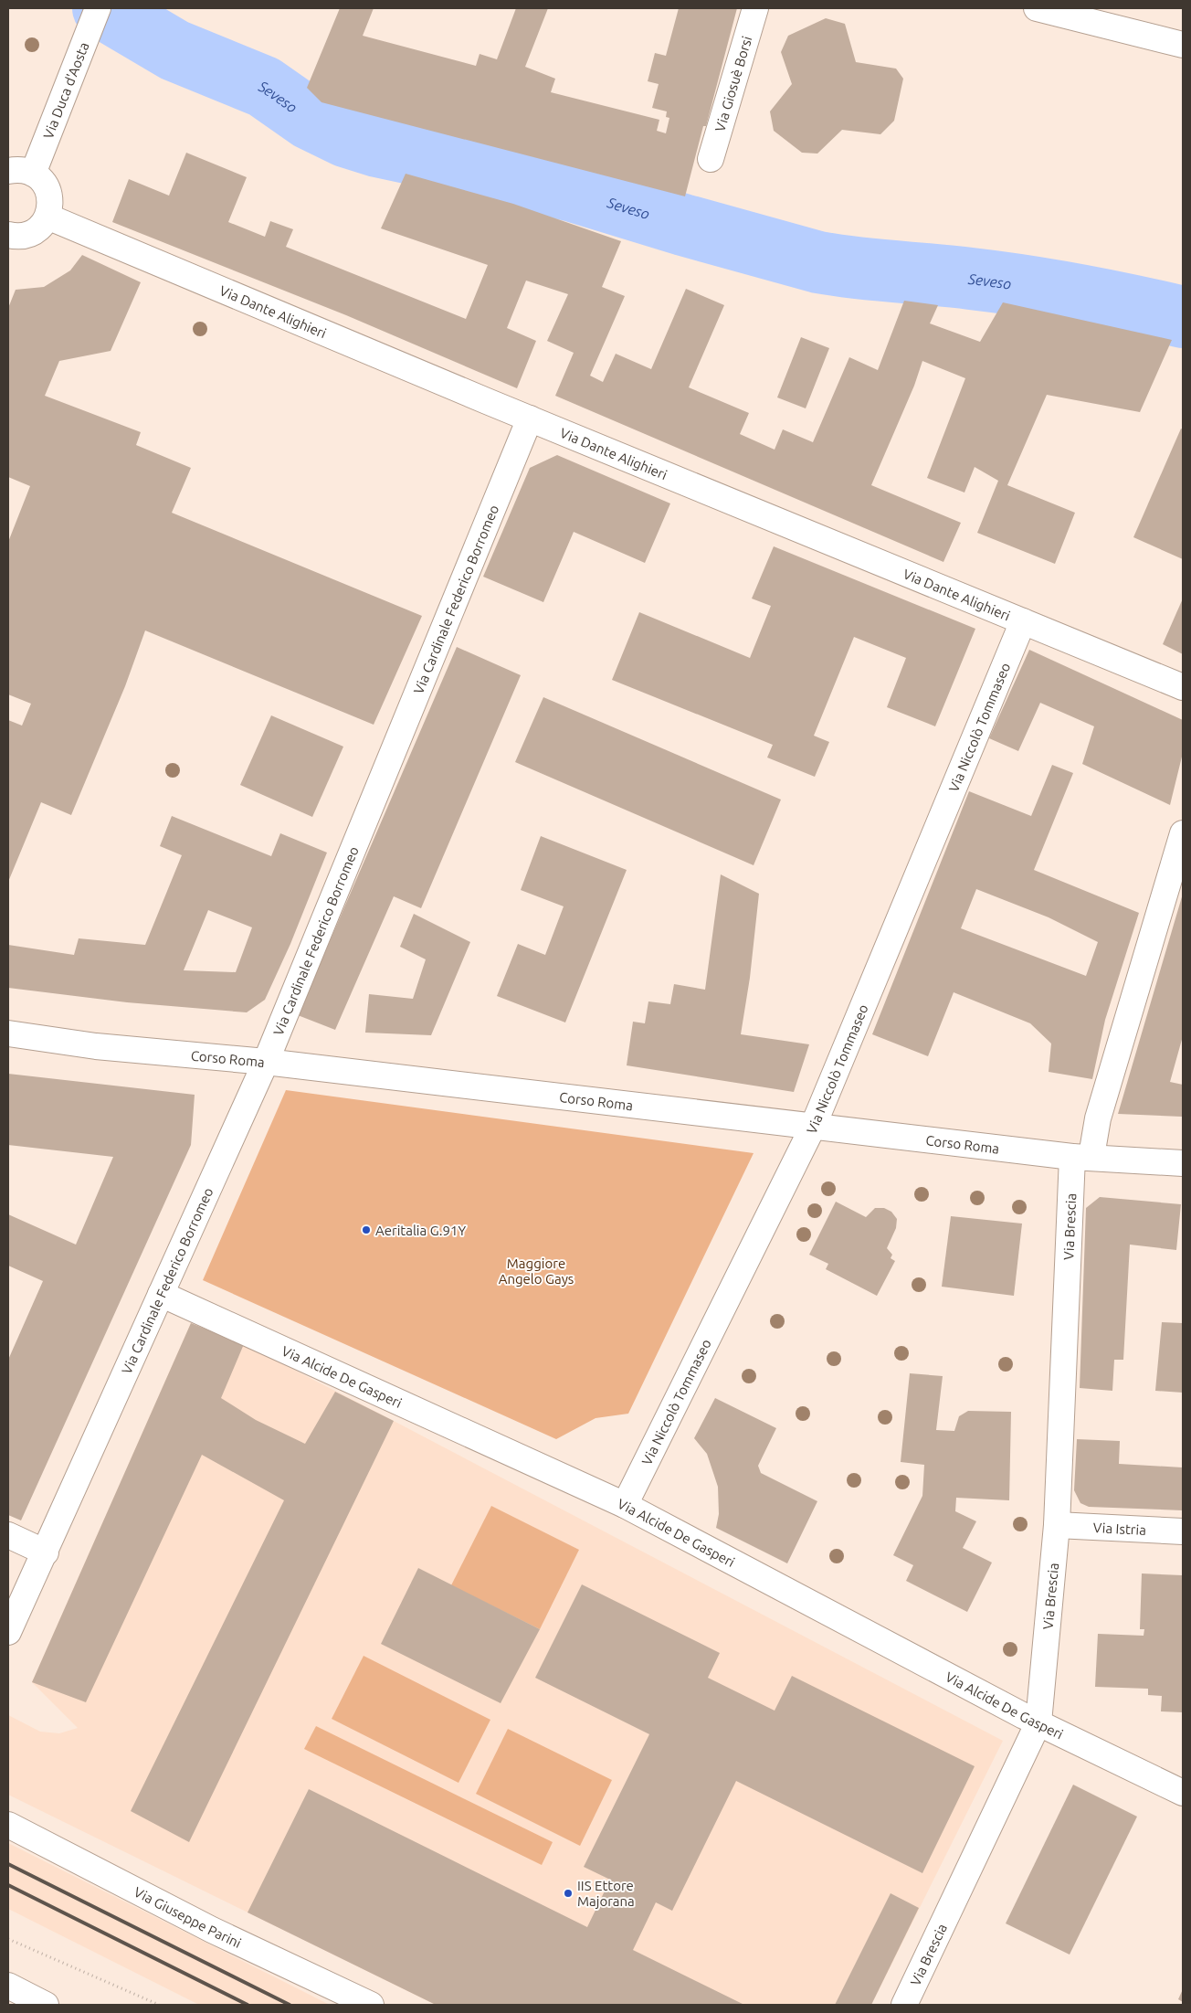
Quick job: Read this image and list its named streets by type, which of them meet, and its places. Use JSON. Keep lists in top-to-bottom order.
{
  "streets": {
    "street": [
      "Via Giosuè Borsi",
      "Via Duca d'Aosta",
      "Via Dante Alighieri",
      "Via Cardinale Federico Borromeo",
      "Via Niccolò Tommaseo",
      "Corso Roma",
      "Via Brescia",
      "Via Alcide De Gasperi",
      "Via Istria",
      "Via Giuseppe Parini"
    ]
  },
  "crossings": [
    ["Via Dante Alighieri", "Via Cardinale Federico Borromeo"],
    ["Via Dante Alighieri", "Via Niccolò Tommaseo"],
    ["Via Cardinale Federico Borromeo", "Corso Roma"],
    ["Via Cardinale Federico Borromeo", "Via Alcide De Gasperi"],
    ["Via Niccolò Tommaseo", "Corso Roma"],
    ["Via Niccolò Tommaseo", "Via Alcide De Gasperi"],
    ["Corso Roma", "Via Brescia"],
    ["Via Brescia", "Via Alcide De Gasperi"],
    ["Via Brescia", "Via Istria"]
  ],
  "water": ["Seveso"],
  "parks": ["Maggiore Angelo Gays"],
  "places": ["Aeritalia G.91Y", "IIS Ettore Majorana"]
}
